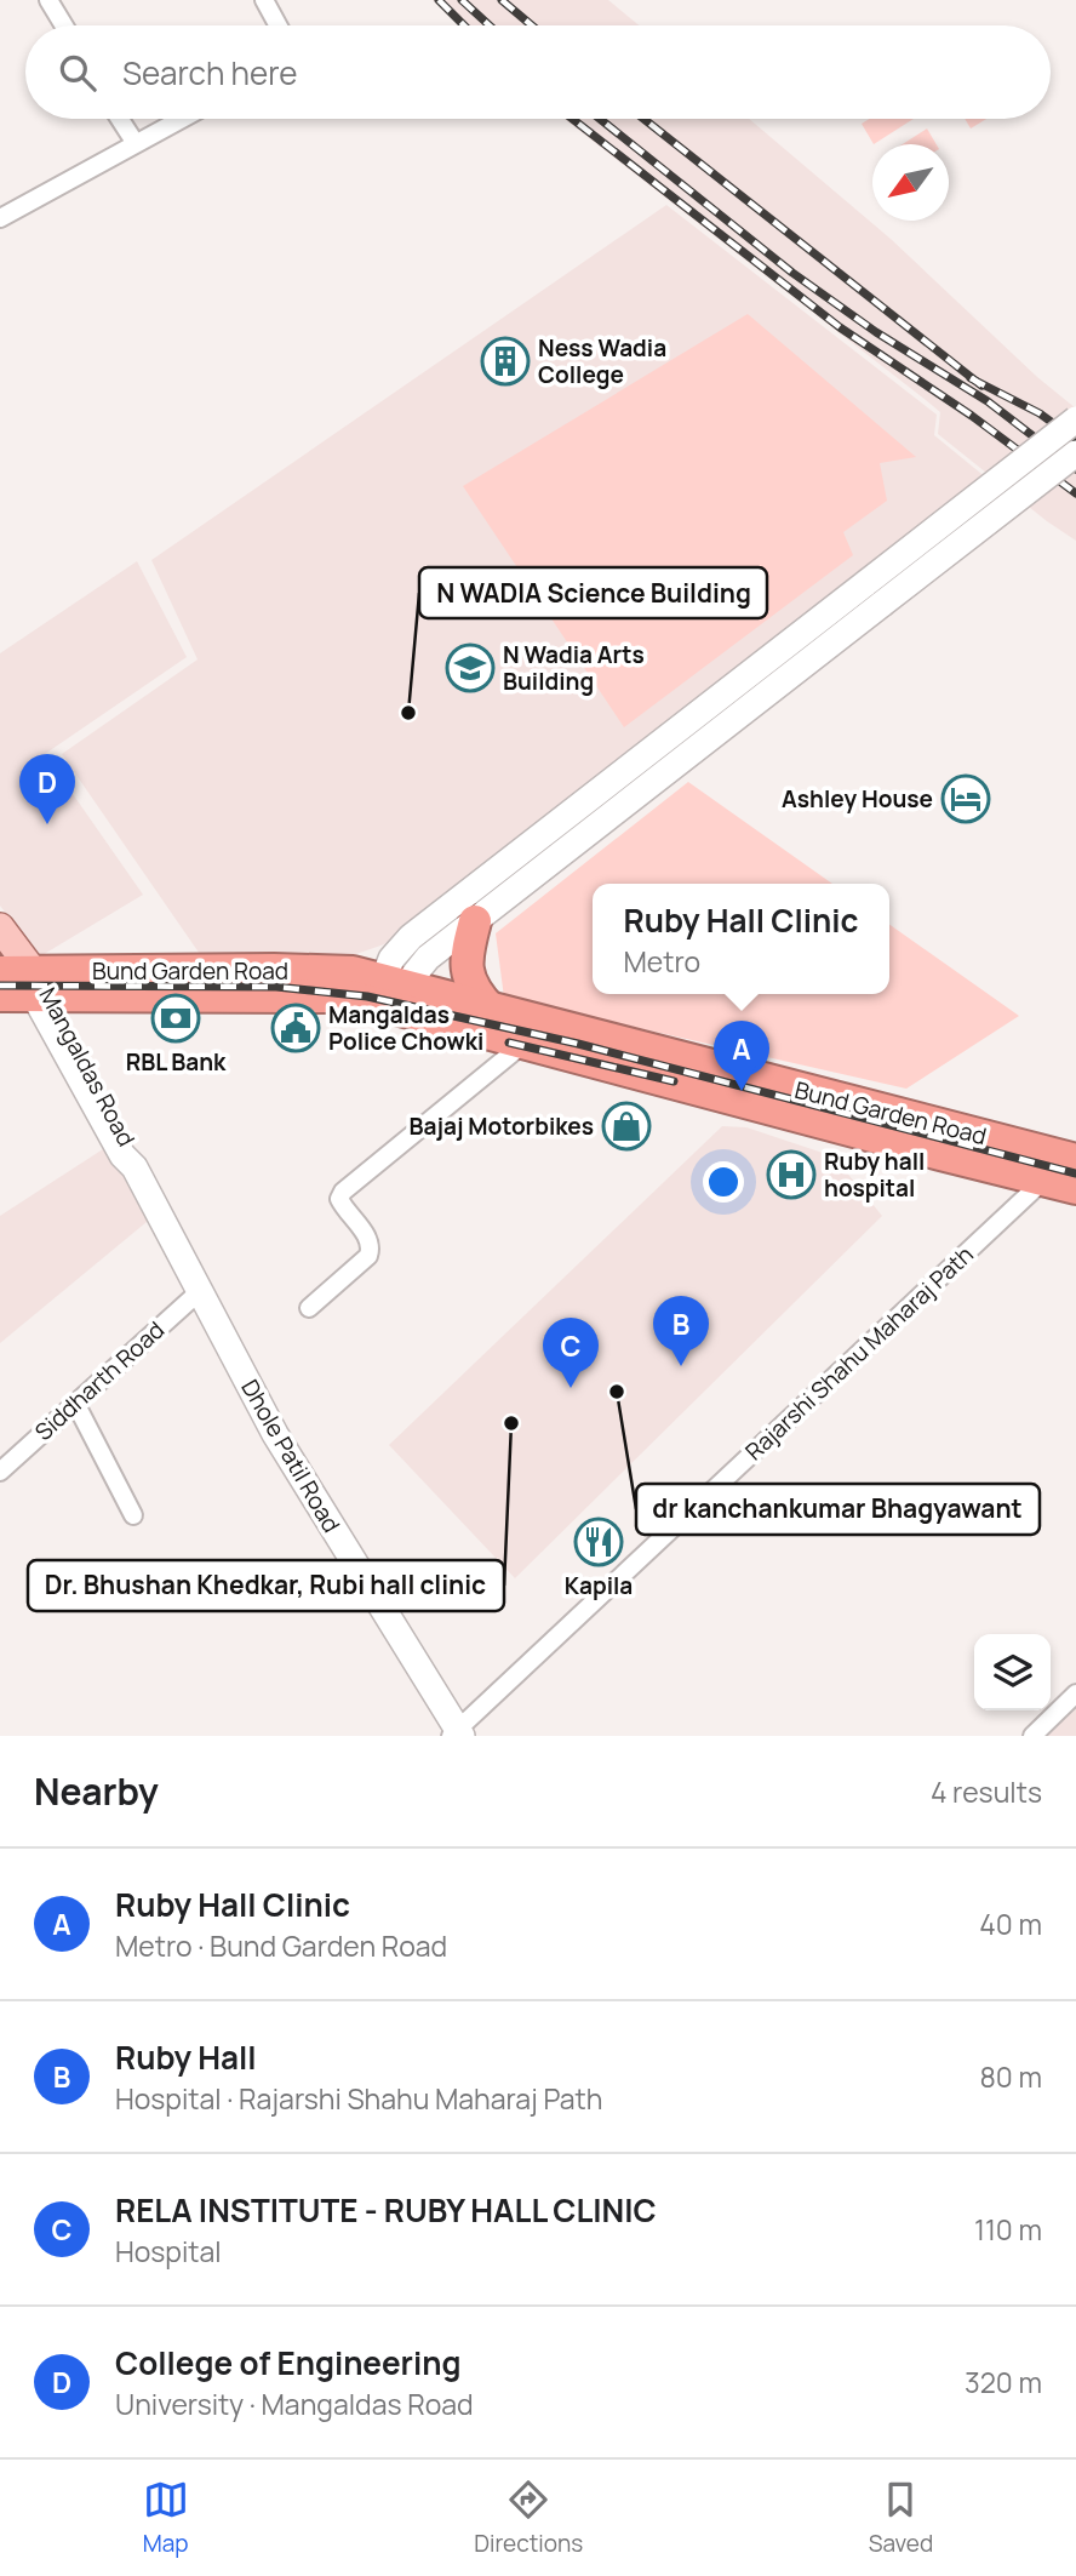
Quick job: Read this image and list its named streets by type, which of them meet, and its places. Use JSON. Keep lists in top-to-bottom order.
{
  "streets": {
    "highway": ["Bund Garden Road"],
    "main road": ["Mangaldas Road", "Dhole Patil Road"],
    "street": ["Rajarshi Shahu Maharaj Path", "Siddharth Road"]
  },
  "crossings": [
    ["Bund Garden Road", "Mangaldas Road"],
    ["Bund Garden Road", "Rajarshi Shahu Maharaj Path"],
    ["Mangaldas Road", "Dhole Patil Road"],
    ["Rajarshi Shahu Maharaj Path", "Dhole Patil Road"],
    ["Siddharth Road", "Dhole Patil Road"]
  ],
  "places": {
    "building": ["Ness Wadia College"],
    "school or university": ["N Wadia Arts Building"],
    "other": ["N WADIA Science Building", "dr kanchankumar Bhagyawant", "Dr. Bhushan Khedkar, Rubi hall clinic"],
    "hotel": ["Ashley House"],
    "bank": ["RBL Bank"],
    "public building": ["Mangaldas Police Chowki"],
    "shop": ["Bajaj Motorbikes"],
    "hospital": ["Ruby hall hospital"],
    "restaurant": ["Kapila"]
  },
  "north": "bottom left",
  "page": {
    "search": "Search here",
    "pins": [
      "D",
      "A",
      "B",
      "C"
    ],
    "popup": ["Ruby Hall Clinic", "Metro"],
    "heading": ["Nearby", "4 results"],
    "list": [
      {
        "mark": "A",
        "name": "Ruby Hall Clinic",
        "note": "Metro · Bund Garden Road",
        "value": "40 m"
      },
      {
        "mark": "B",
        "name": "Ruby Hall",
        "note": "Hospital · Rajarshi Shahu Maharaj Path",
        "value": "80 m"
      },
      {
        "mark": "C",
        "name": "RELA INSTITUTE - RUBY HALL CLINIC",
        "note": "Hospital",
        "value": "110 m"
      },
      {
        "mark": "D",
        "name": "College of Engineering",
        "note": "University · Mangaldas Road",
        "value": "320 m"
      }
    ],
    "nav": ["Map", "Directions", "Saved"]
  }
}
